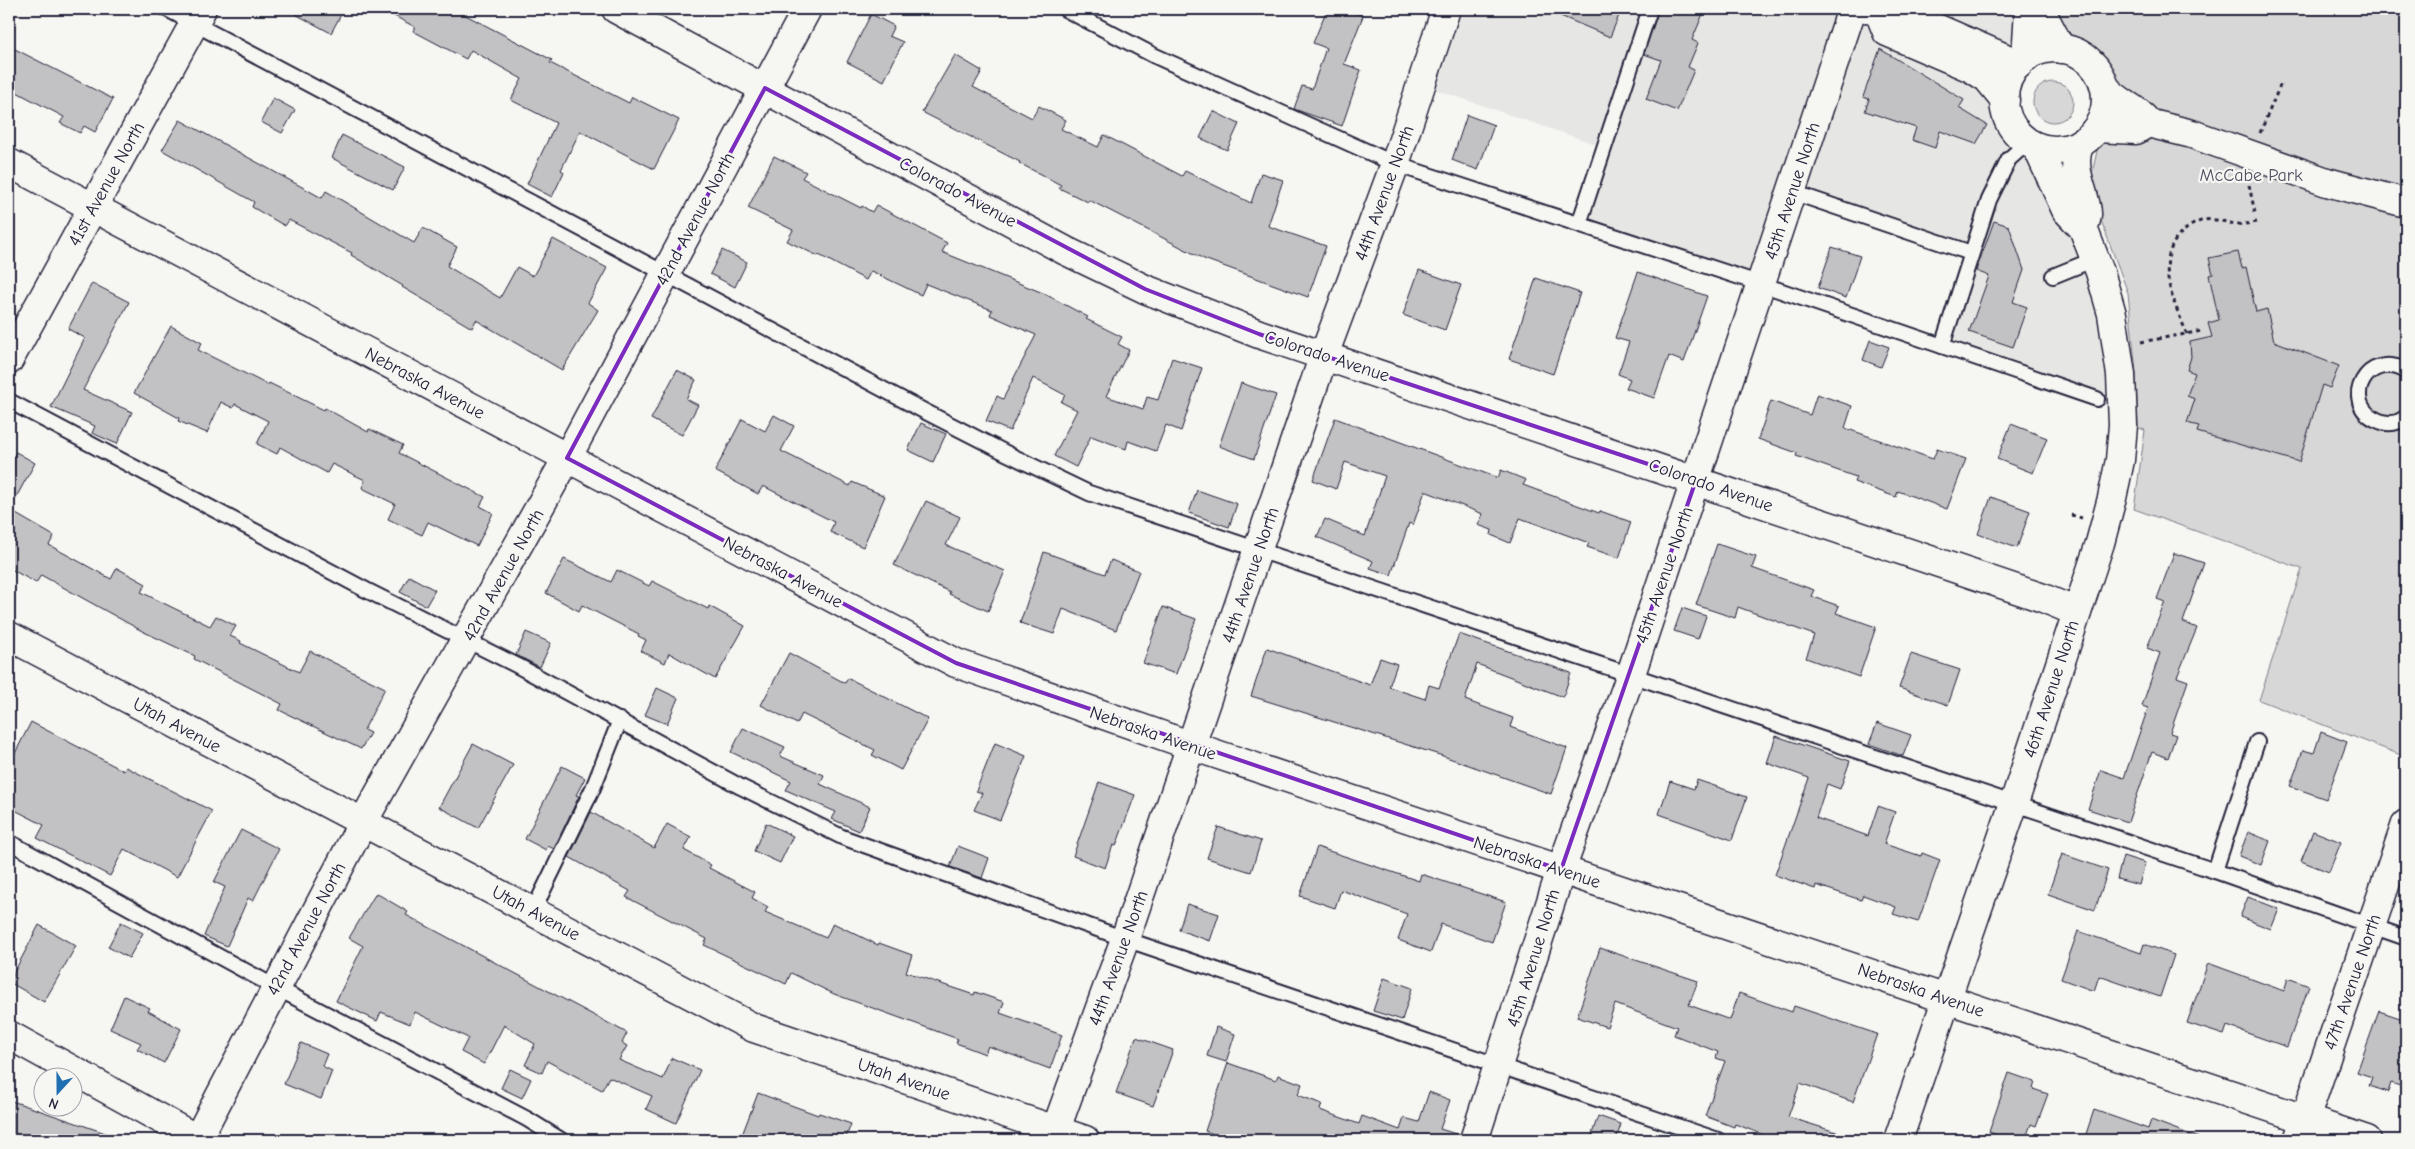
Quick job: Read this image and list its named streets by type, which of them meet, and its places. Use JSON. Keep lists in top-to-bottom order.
{
  "streets": {
    "street": [
      "41st Avenue North",
      "45th Avenue North",
      "Colorado Avenue",
      "44th Avenue North",
      "42nd Avenue North",
      "Nebraska Avenue",
      "46th Avenue North",
      "Utah Avenue",
      "47th Avenue North"
    ]
  },
  "crossings": [
    ["41st Avenue North", "Nebraska Avenue"],
    ["45th Avenue North", "Colorado Avenue"],
    ["45th Avenue North", "Nebraska Avenue"],
    ["Colorado Avenue", "44th Avenue North"],
    ["Colorado Avenue", "42nd Avenue North"],
    ["Colorado Avenue", "46th Avenue North"],
    ["44th Avenue North", "Nebraska Avenue"],
    ["44th Avenue North", "Utah Avenue"],
    ["42nd Avenue North", "Nebraska Avenue"],
    ["42nd Avenue North", "Utah Avenue"],
    ["Nebraska Avenue", "46th Avenue North"],
    ["Nebraska Avenue", "47th Avenue North"]
  ],
  "parks": ["McCabe Park"],
  "north": "bottom"
}
